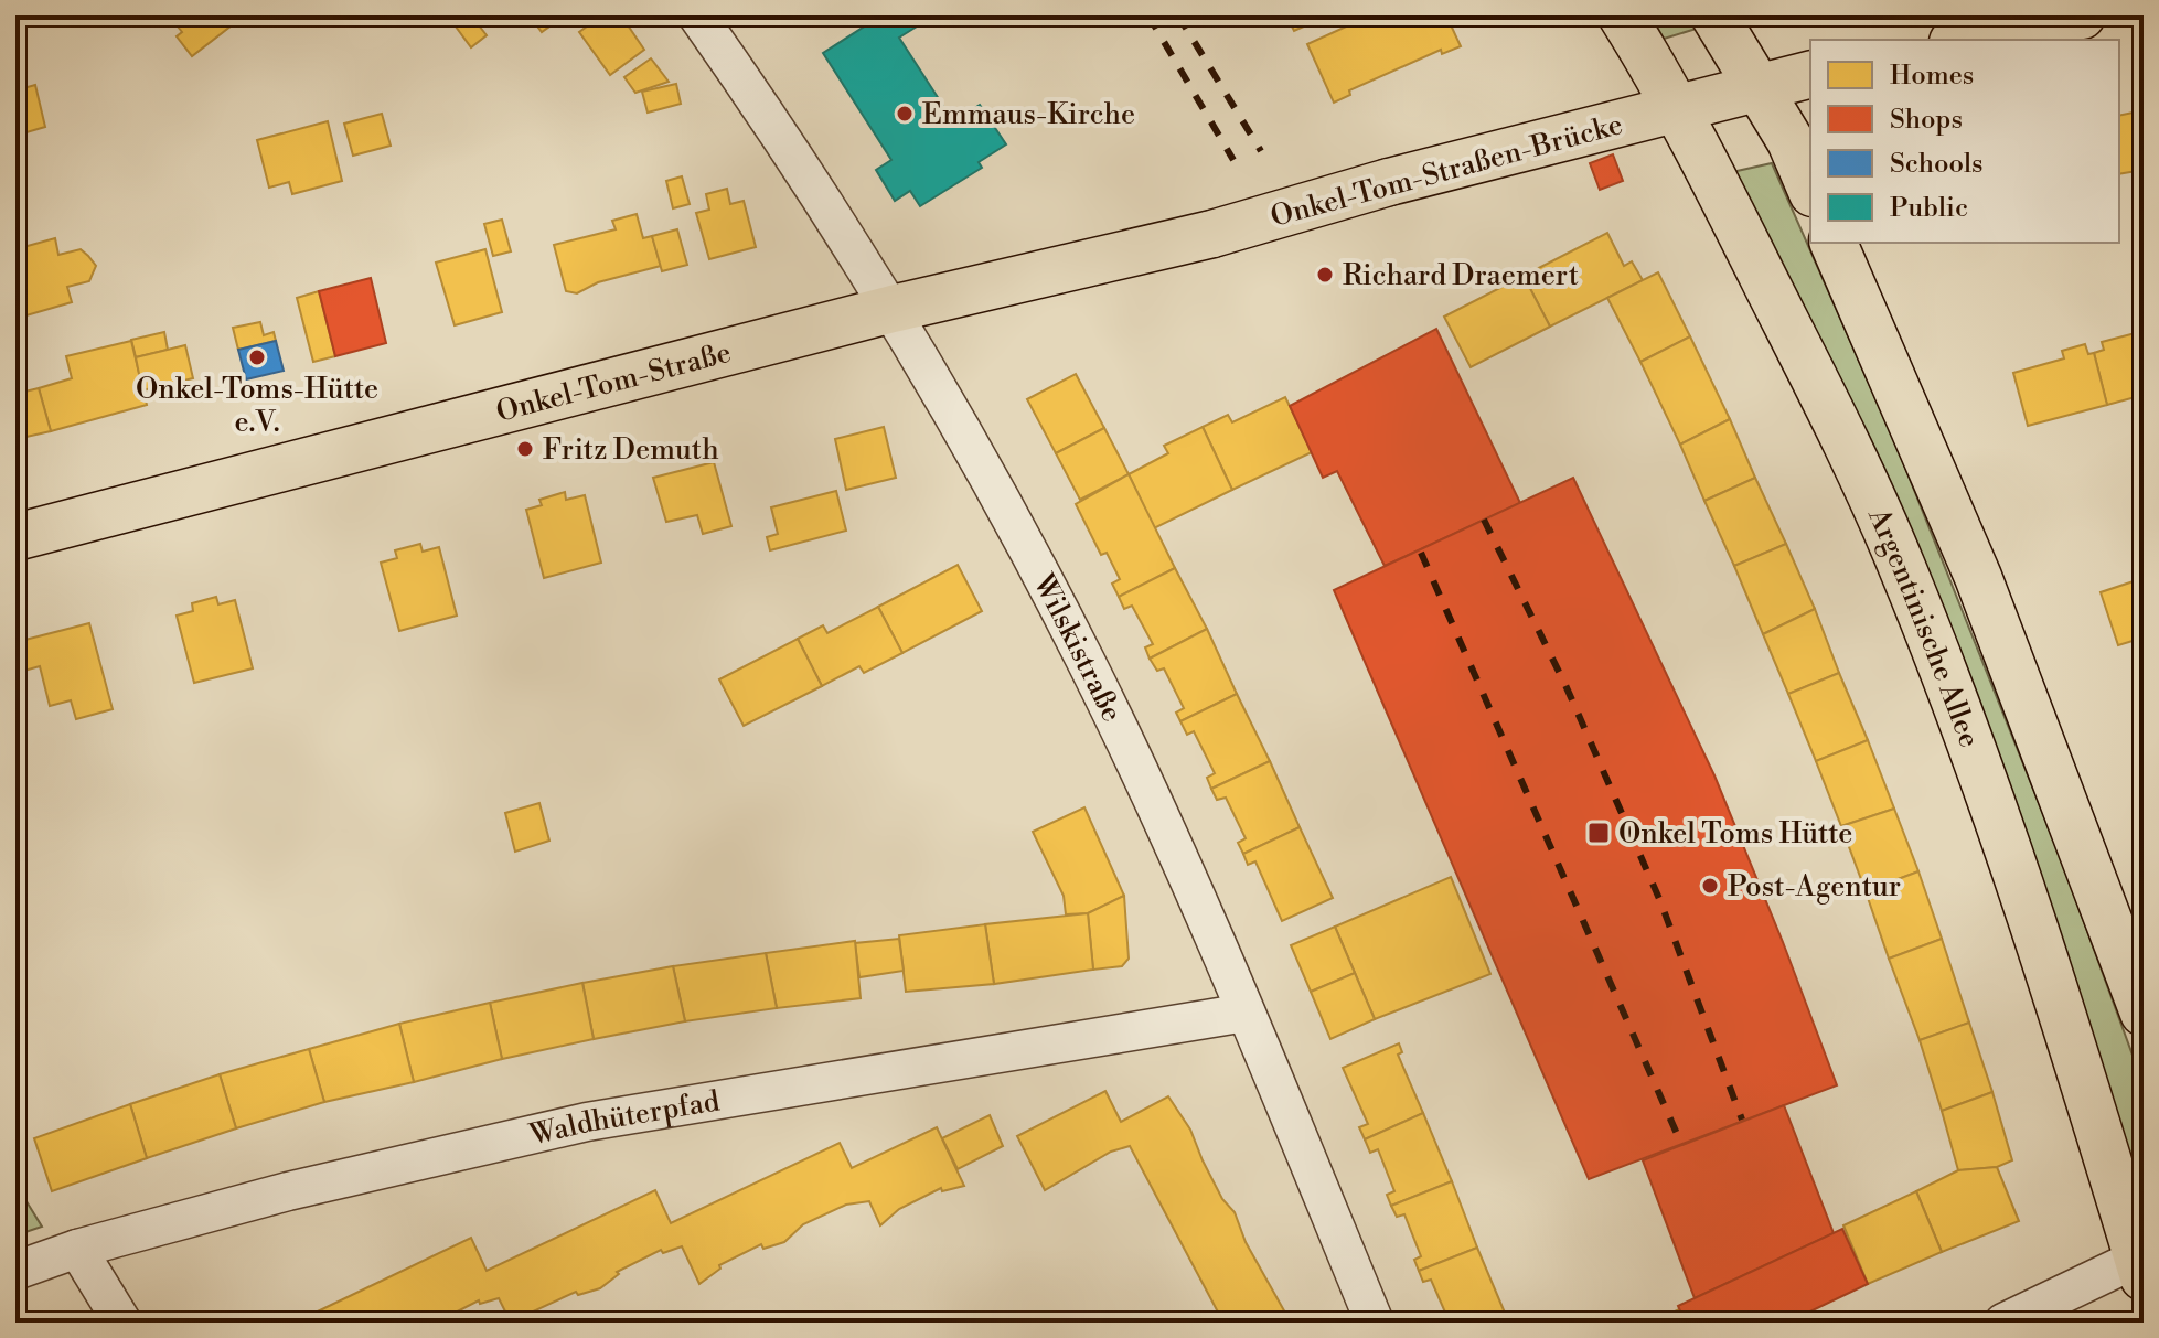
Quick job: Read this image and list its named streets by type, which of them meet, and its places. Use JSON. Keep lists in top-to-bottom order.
{
  "streets": {
    "main road": ["Onkel-Tom-Straßen-Brücke", "Onkel-Tom-Straße", "Argentinische Allee"],
    "street": ["Wilskistraße", "Waldhüterpfad"]
  },
  "crossings": [
    ["Onkel-Tom-Straßen-Brücke", "Onkel-Tom-Straße"],
    ["Onkel-Tom-Straßen-Brücke", "Argentinische Allee"],
    ["Onkel-Tom-Straße", "Wilskistraße"],
    ["Wilskistraße", "Waldhüterpfad"]
  ],
  "places": {
    "other": [
      "Emmaus-Kirche",
      "Richard Draemert",
      "Onkel-Toms-Hütte e.V.",
      "Fritz Demuth",
      "Post-Agentur"
    ],
    "transit": ["Onkel Toms Hütte"]
  },
  "legend": [
    "Homes",
    "Shops",
    "Schools",
    "Public"
  ]
}
